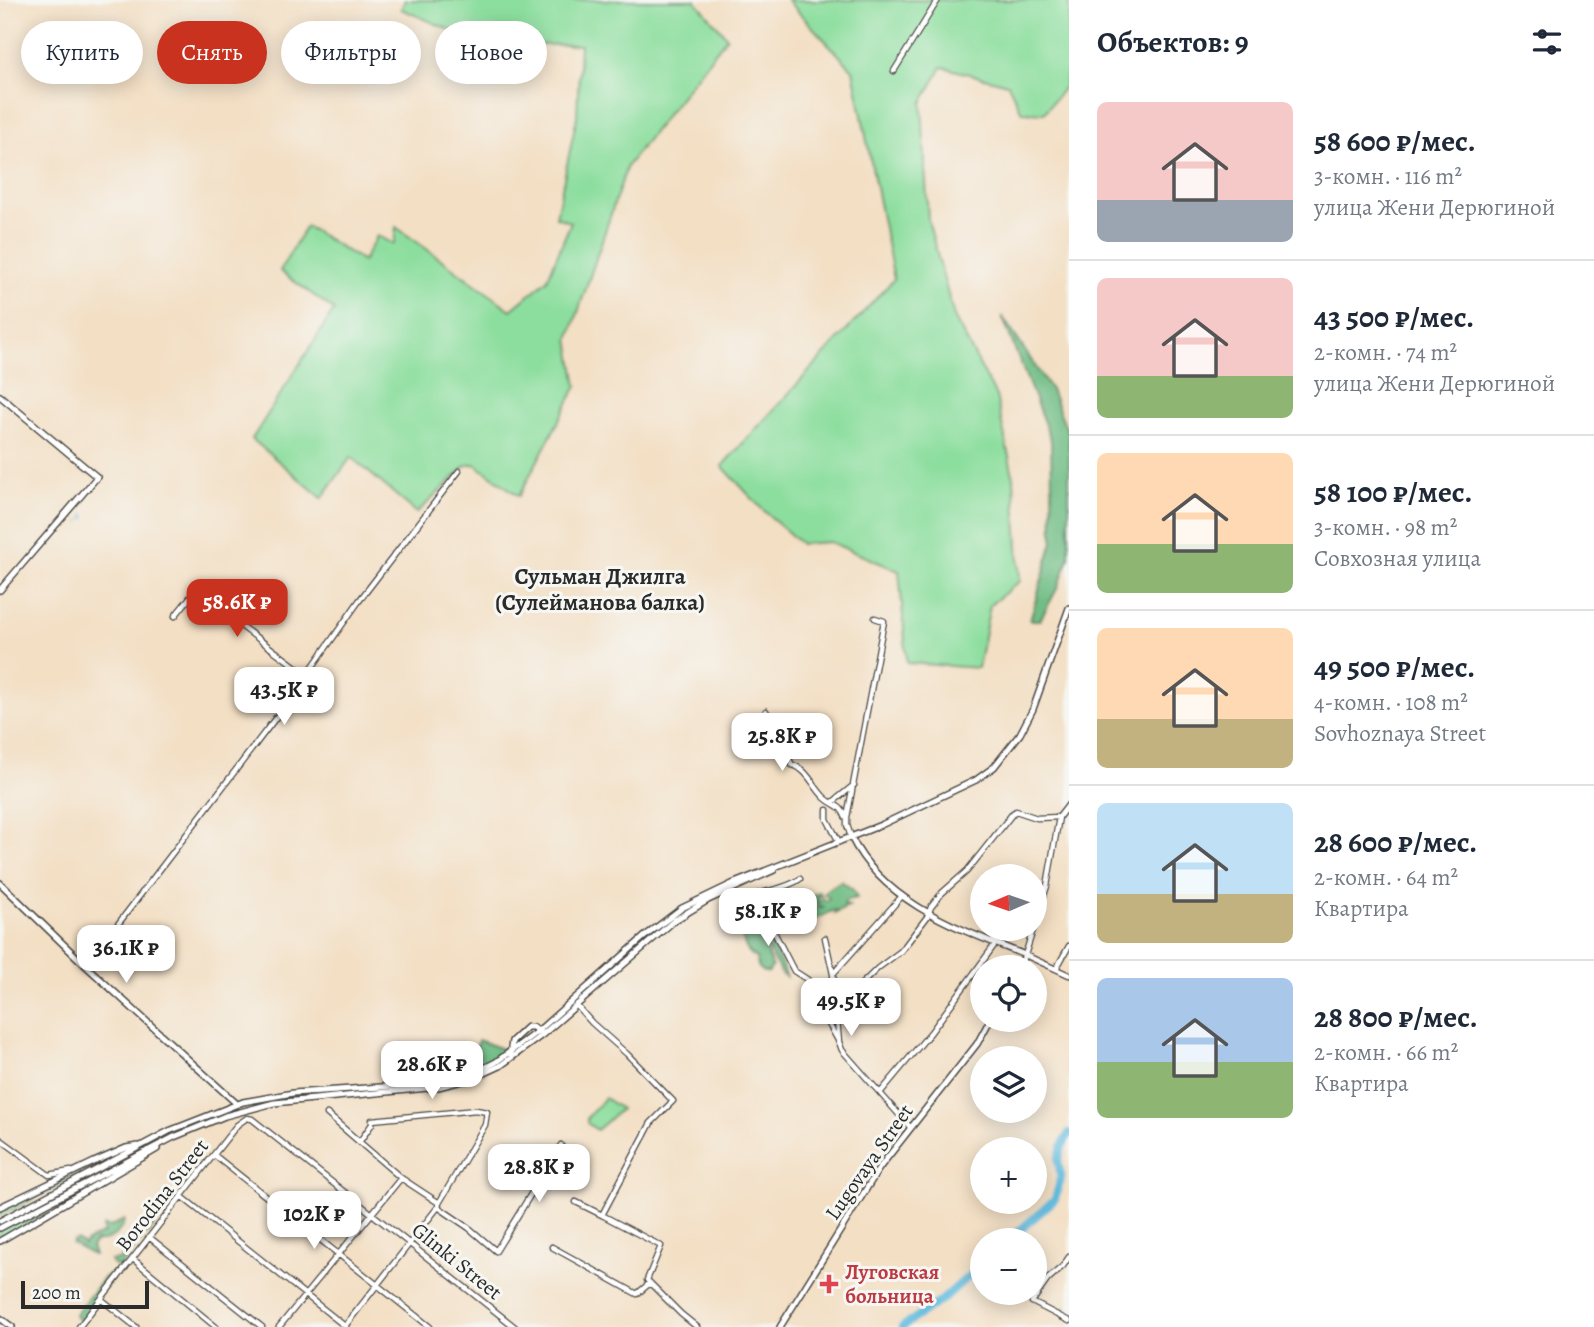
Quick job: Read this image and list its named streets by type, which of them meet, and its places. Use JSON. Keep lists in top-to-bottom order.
{
  "streets": {
    "main road": ["Lugovaya Street"],
    "street": ["Borodina Street", "Glinki Street"]
  },
  "crossings": [
    ["Borodina Street", "Glinki Street"]
  ],
  "districts": ["Сульман Джилга (Сулейманова балка)"],
  "places": {
    "health": ["Луговская больница"]
  },
  "scale_bar": "200 m",
  "north": "left",
  "page": {
    "heading": "Объектов: 9",
    "chip": [
      "Купить",
      "Снять",
      "Фильтры",
      "Новое"
    ],
    "list": [
      {
        "name": "58 600 ₽/мес.",
        "note": "3-комн. · 116 m² · улица Жени Дерюгиной"
      },
      {
        "name": "43 500 ₽/мес.",
        "note": "2-комн. · 74 m² · улица Жени Дерюгиной"
      },
      {
        "name": "58 100 ₽/мес.",
        "note": "3-комн. · 98 m² · Совхозная улица"
      },
      {
        "name": "49 500 ₽/мес.",
        "note": "4-комн. · 108 m² · Sovhoznaya Street"
      },
      {
        "name": "28 600 ₽/мес.",
        "note": "2-комн. · 64 m² · Квартира"
      },
      {
        "name": "28 800 ₽/мес.",
        "note": "2-комн. · 66 m² · Квартира"
      }
    ],
    "price": [
      "58.6K ₽",
      "43.5K ₽",
      "25.8K ₽",
      "58.1K ₽",
      "36.1K ₽",
      "49.5K ₽",
      "28.6K ₽",
      "28.8K ₽",
      "102K ₽"
    ],
    "map_buttons": ["+", "−"],
    "scale": "200 m"
  }
}
